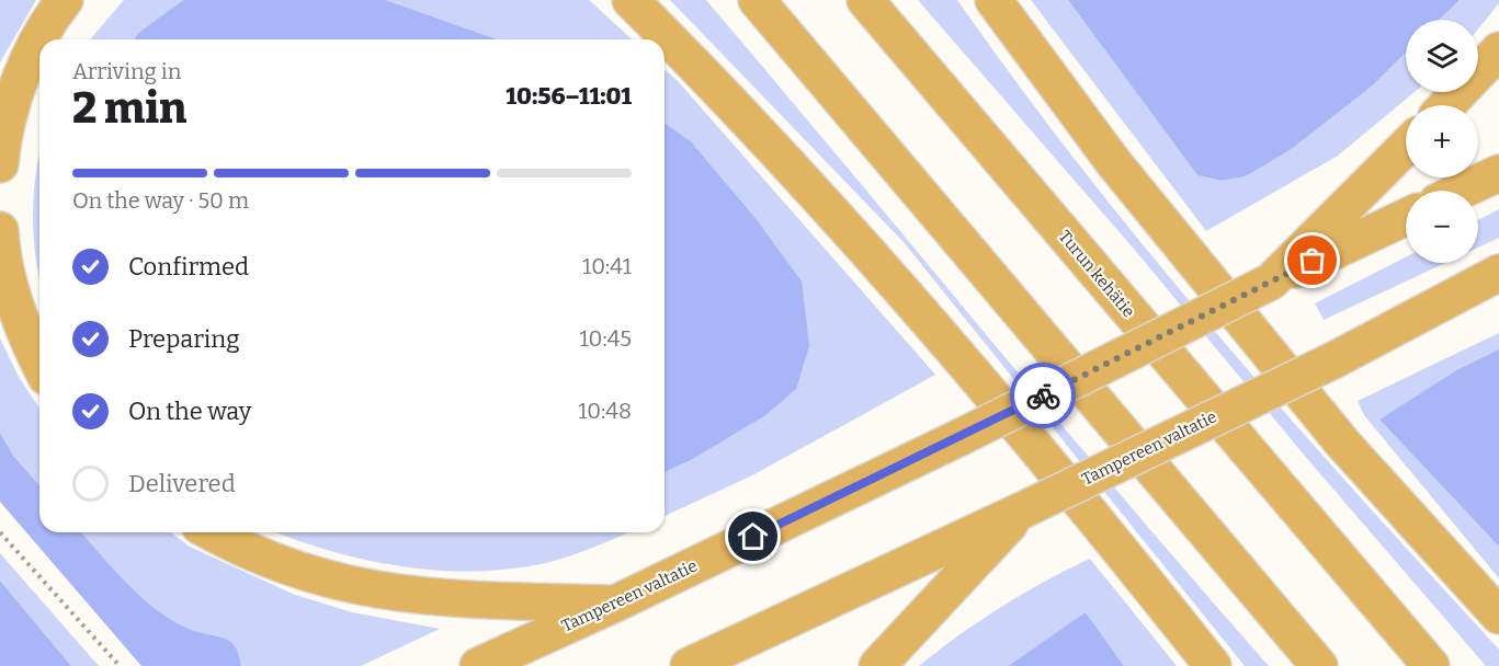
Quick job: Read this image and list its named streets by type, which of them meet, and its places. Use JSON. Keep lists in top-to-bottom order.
{
  "streets": {
    "highway": ["Turun kehätie", "Tampereen valtatie"]
  },
  "page": {
    "map_buttons": ["+", "−"],
    "heading": ["2 min", "Arriving in", "10:56–11:01"],
    "bar": "On the way · 50 m",
    "list": [
      ["Confirmed", "10:41"],
      ["Preparing", "10:45"],
      ["On the way", "10:48"],
      "Delivered"
    ]
  }
}
